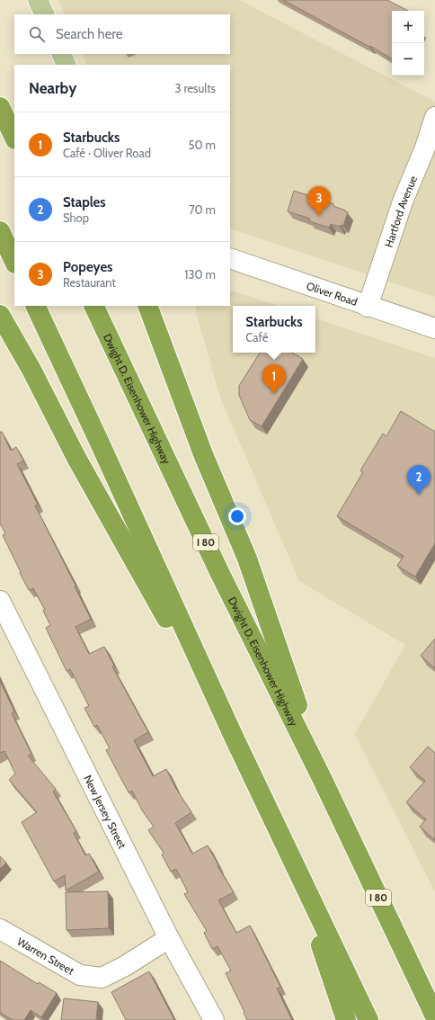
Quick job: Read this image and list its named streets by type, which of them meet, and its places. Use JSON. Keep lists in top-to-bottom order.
{
  "streets": {
    "highway": ["Dwight D. Eisenhower Highway", "I 80"],
    "street": [
      "Hartford Avenue",
      "Oliver Road",
      "New Jersey Street",
      "Warren Street"
    ]
  },
  "crossings": [
    ["Hartford Avenue", "Oliver Road"],
    ["New Jersey Street", "Warren Street"]
  ],
  "page": {
    "map_buttons": ["+", "−"],
    "search": "Search here",
    "heading": ["Nearby", "3 results"],
    "list": [
      {
        "mark": "1",
        "name": "Starbucks",
        "note": "Café · Oliver Road",
        "value": "50 m"
      },
      {
        "mark": "2",
        "name": "Staples",
        "note": "Shop",
        "value": "70 m"
      },
      {
        "mark": "3",
        "name": "Popeyes",
        "note": "Restaurant",
        "value": "130 m"
      }
    ],
    "pins": ["3", "1", "2"],
    "popup": ["Starbucks", "Café"]
  }
}
